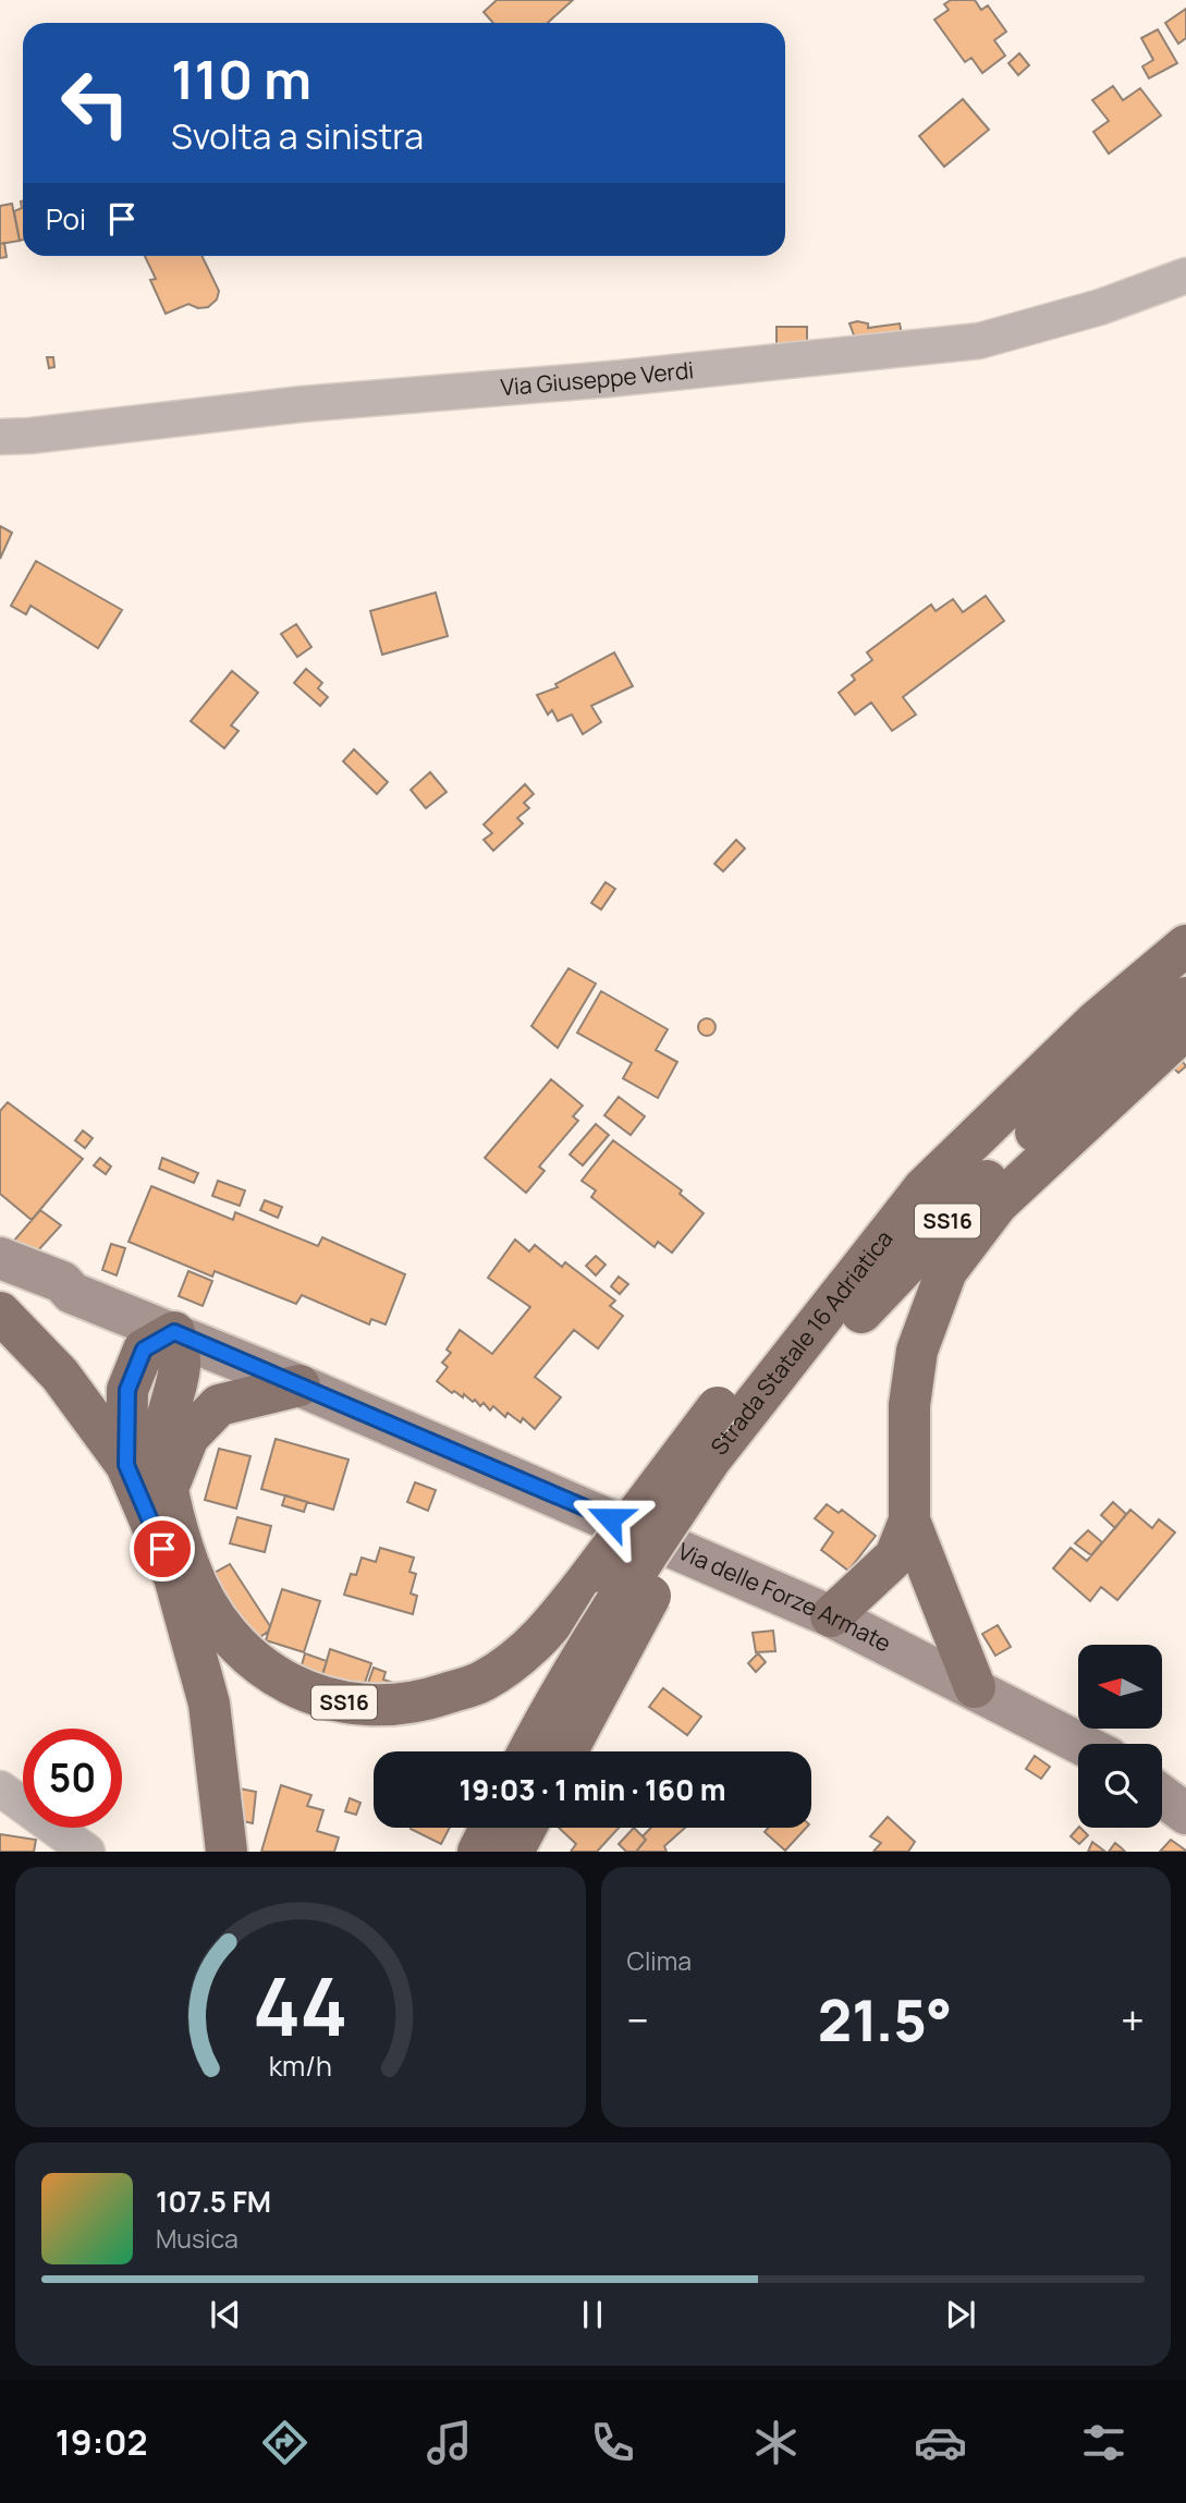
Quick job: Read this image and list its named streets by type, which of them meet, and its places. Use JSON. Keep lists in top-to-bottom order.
{
  "streets": {
    "highway": ["SS16", "Strada Statale 16 Adriatica"],
    "main road": ["Via delle Forze Armate"],
    "street": ["Via Giuseppe Verdi"]
  },
  "crossings": [
    ["SS16", "Strada Statale 16 Adriatica"],
    ["SS16", "Via delle Forze Armate"]
  ],
  "north": "left",
  "page": {
    "turn": ["110 m", "Svolta a sinistra"],
    "then": "Poi",
    "limit": "50",
    "trip": "19:03 · 1 min · 160 m",
    "tile": "Clima",
    "heat": ["−", "21.5°", "+"],
    "song": ["107.5 FM", "Musica"],
    "tabs": "19:02",
    "gauge": ["44", "km/h"]
  }
}
